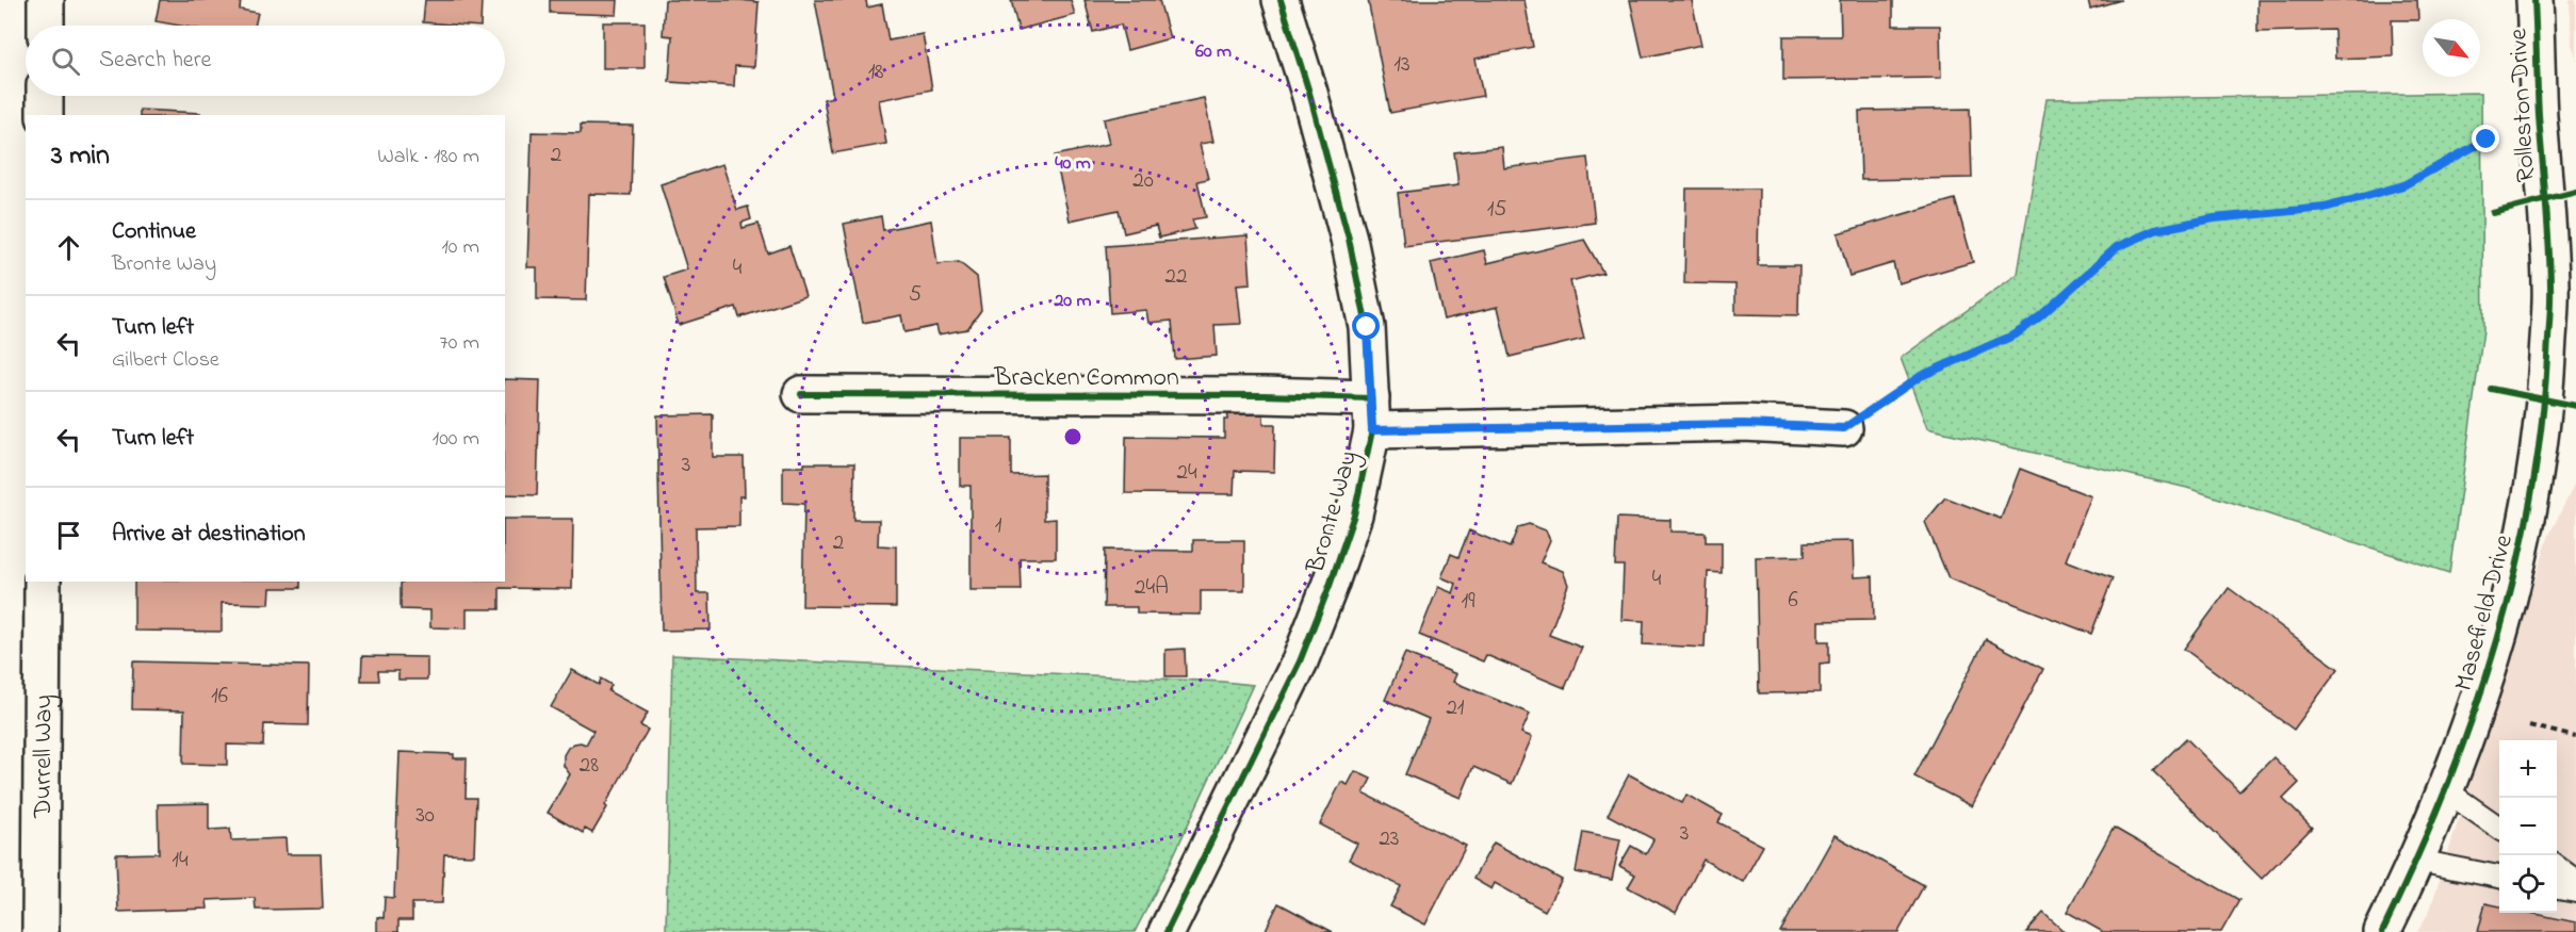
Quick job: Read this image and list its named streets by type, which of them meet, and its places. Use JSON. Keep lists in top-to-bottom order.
{
  "streets": {
    "street": [
      "Rolleston Drive",
      "Bracken Common",
      "Bronte Way",
      "Masefield Drive",
      "Durrell Way"
    ]
  },
  "crossings": [
    ["Rolleston Drive", "Masefield Drive"],
    ["Bracken Common", "Bronte Way"]
  ],
  "house_numbers": [
    "13",
    "18",
    "2",
    "20",
    "15",
    "4",
    "22",
    "5",
    "3",
    "24",
    "1",
    "2",
    "4",
    "24A",
    "6",
    "19",
    "16",
    "21",
    "28",
    "30",
    "3",
    "23",
    "14"
  ],
  "north": "bottom right",
  "page": {
    "search": "Search here",
    "heading": ["3 min", "Walk · 180 m"],
    "list": [
      ["Continue", "Bronte Way", "10 m"],
      ["Turn left", "Gilbert Close", "70 m"],
      ["Turn left", "100 m"],
      "Arrive at destination"
    ],
    "map_buttons": ["+", "−"]
  },
  "rings": ["60 m", "40 m", "20 m"]
}
